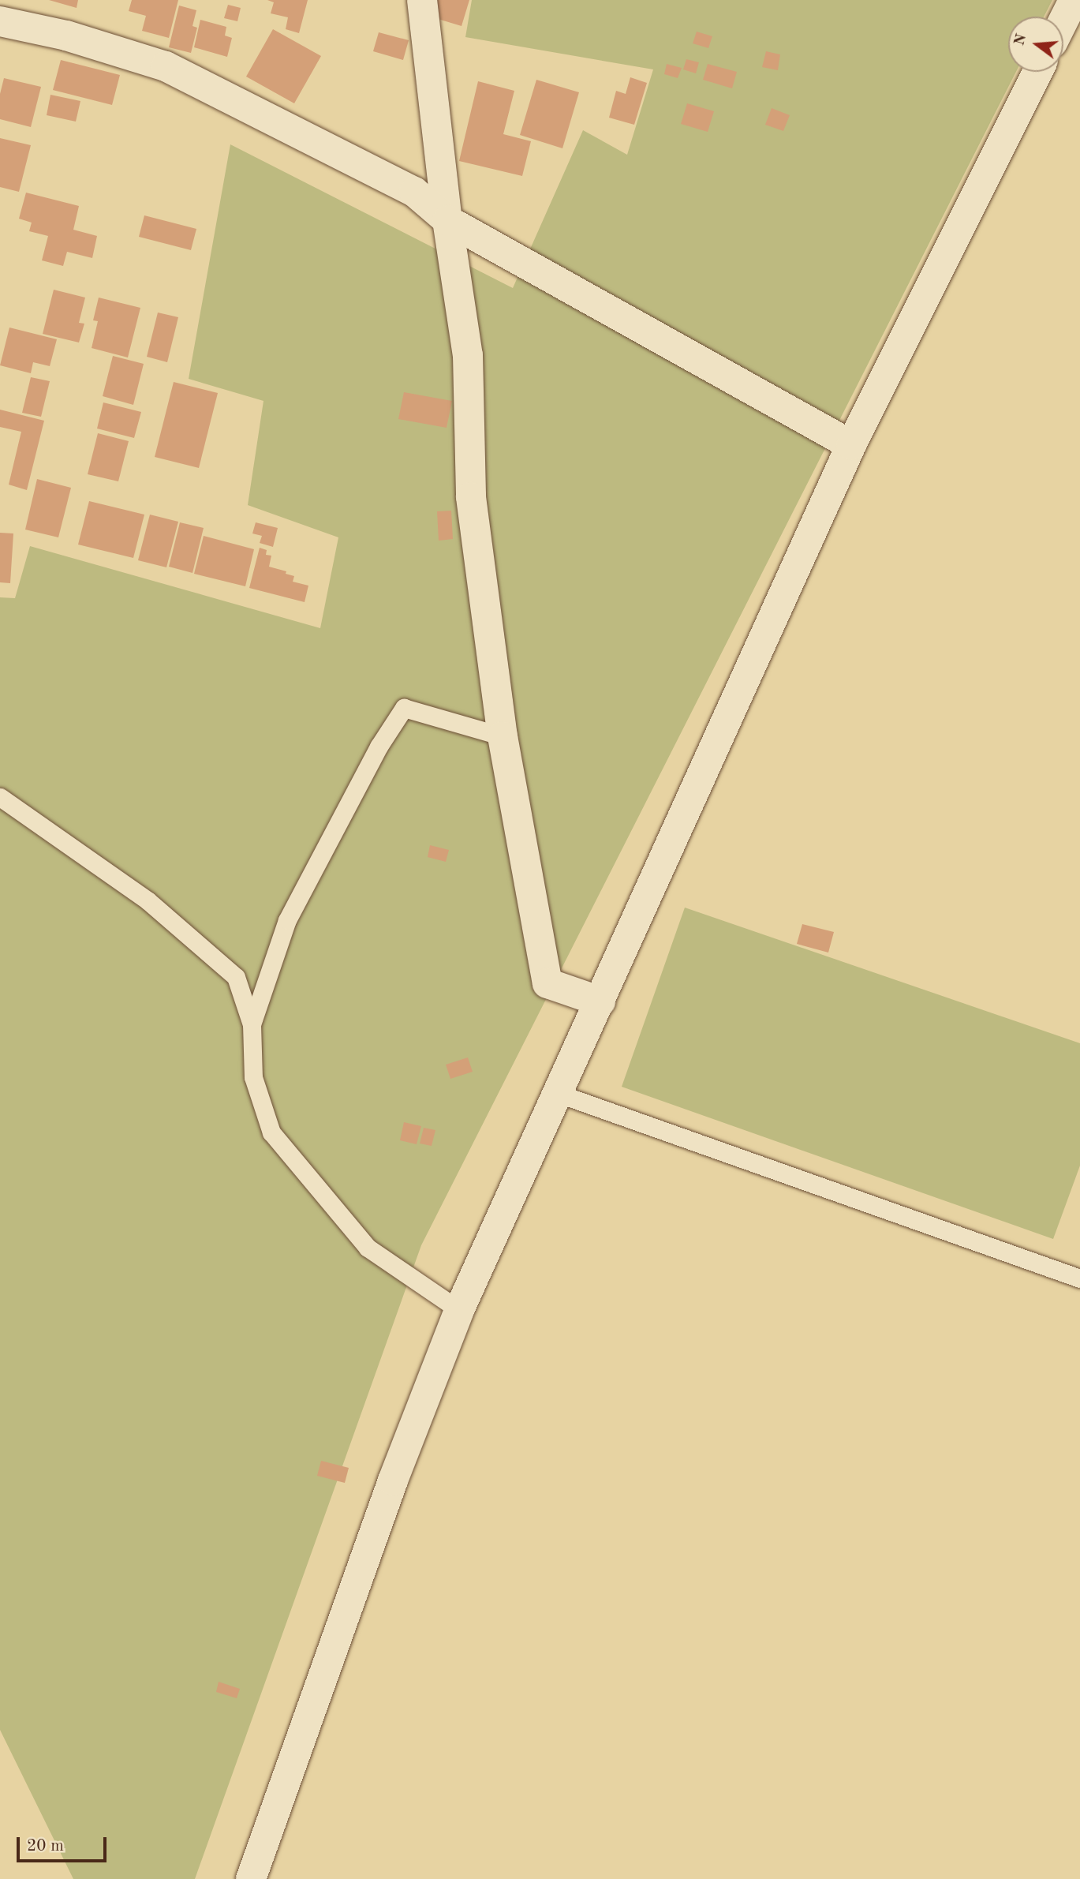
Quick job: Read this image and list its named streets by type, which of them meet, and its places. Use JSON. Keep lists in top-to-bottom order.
{
  "scale_bar": "20 m",
  "north": "left"
}
